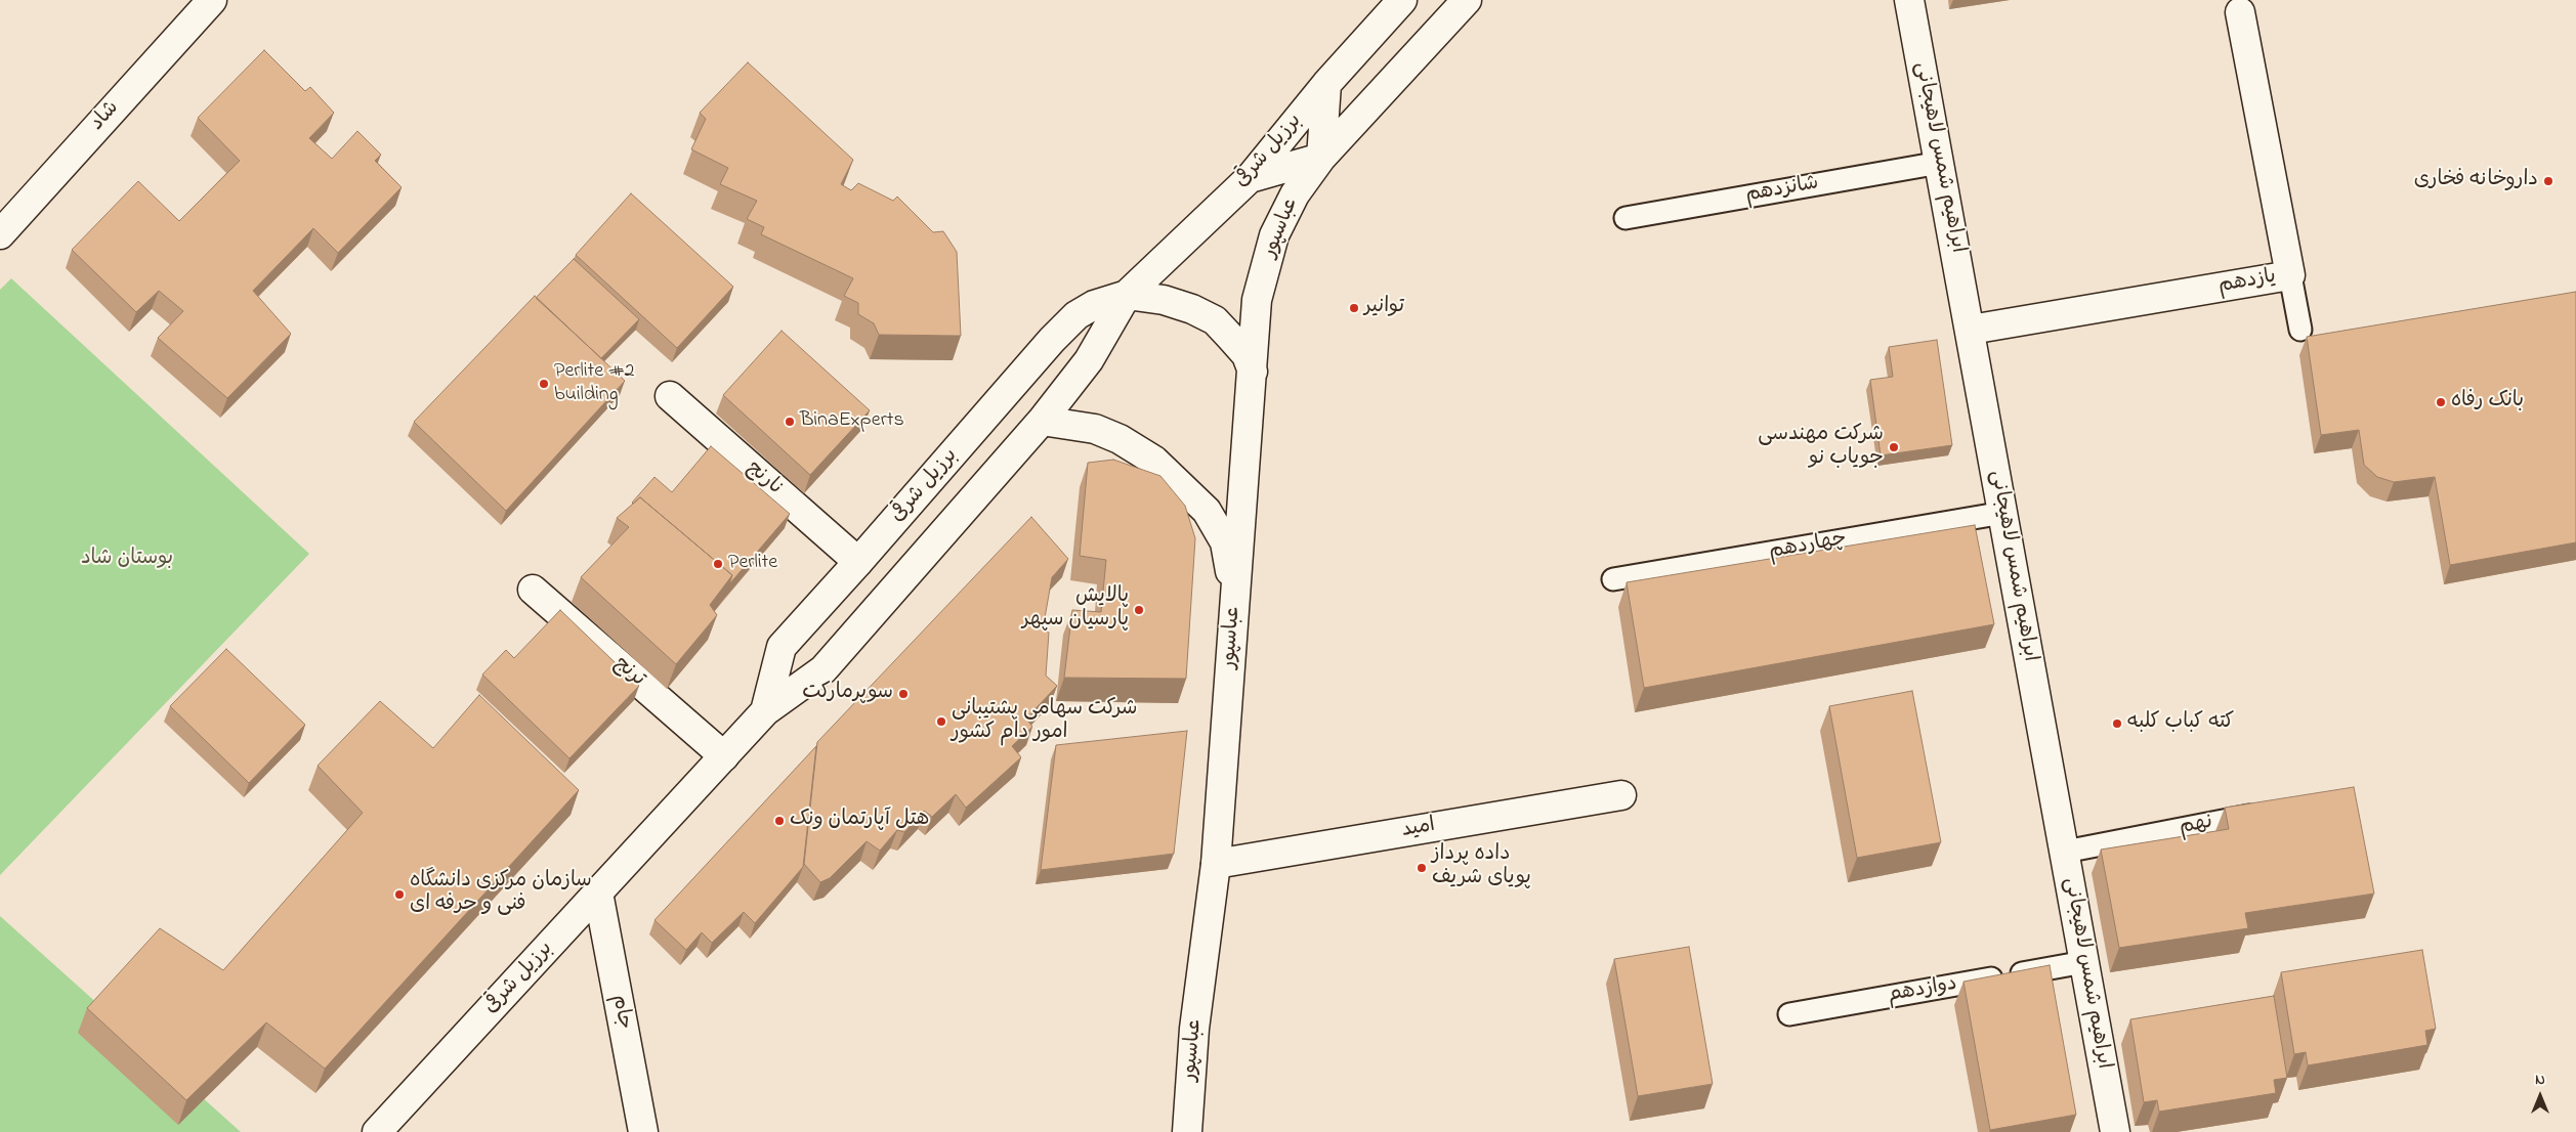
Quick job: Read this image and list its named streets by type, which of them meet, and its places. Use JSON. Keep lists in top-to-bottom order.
{
  "streets": {
    "main road": [
      "شاد",
      "برزیل شرقی",
      "ابراهیم شمس لاهیجانی",
      "عباسپور",
      "یازدهم",
      "نارنج",
      "ترنج",
      "امید",
      "جام"
    ],
    "lane": [
      "شانزدهم",
      "چهاردهم",
      "نهم",
      "دوازدهم"
    ]
  },
  "crossings": [
    ["برزیل شرقی", "نارنج"],
    ["برزیل شرقی", "ترنج"],
    ["برزیل شرقی", "جام"],
    ["ابراهیم شمس لاهیجانی", "شانزدهم"],
    ["ابراهیم شمس لاهیجانی", "یازدهم"],
    ["ابراهیم شمس لاهیجانی", "چهاردهم"],
    ["ابراهیم شمس لاهیجانی", "نهم"],
    ["ابراهیم شمس لاهیجانی", "دوازدهم"],
    ["عباسپور", "امید"]
  ],
  "parks": ["بوستان شاد"],
  "places": [
    "داروخانه فخاری",
    "توانیر",
    "Perlite #2 building",
    "بانک رفاه",
    "BinaExperts",
    "شرکت مهندسی جویاب نو",
    "Perlite",
    "پالایش پارسیان سپهر",
    "سوپرمارکت",
    "شركت سهامى پشتيبانى امور دام كشور",
    "کته کباب کلبه",
    "هتل آپارتمان ونک",
    "داده پرداز پویای شریف",
    "سازمان مرکزی دانشگاه فنی و حرفه ای"
  ],
  "north": "top"
}
